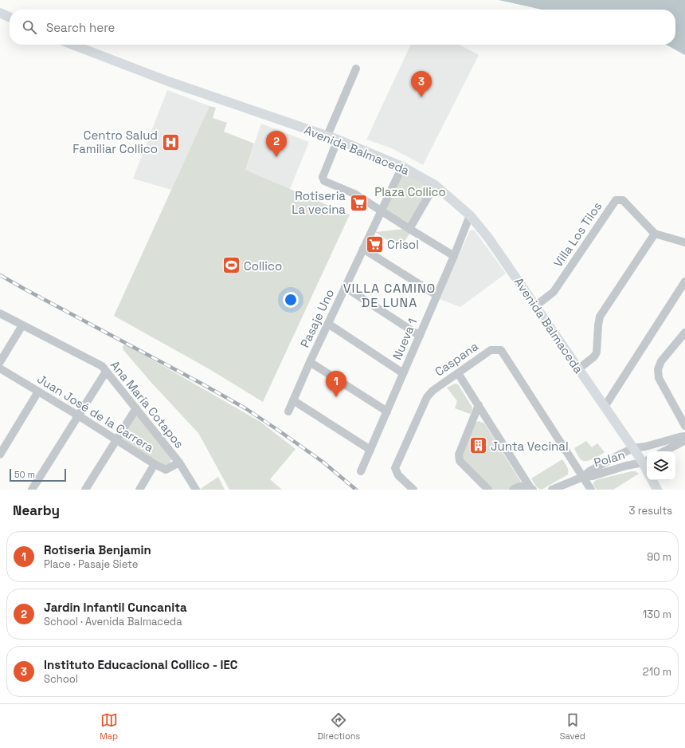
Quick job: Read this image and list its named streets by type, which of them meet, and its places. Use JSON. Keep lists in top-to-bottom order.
{
  "streets": {
    "main road": ["Avenida Balmaceda"],
    "street": [
      "Villa Los Tilos",
      "Pasaje Uno",
      "Nueva 1",
      "Caspana",
      "Ana María Cotapos",
      "Juan José de la Carrera",
      "Polan"
    ]
  },
  "crossings": [
    ["Avenida Balmaceda", "Villa Los Tilos"],
    ["Avenida Balmaceda", "Pasaje Uno"],
    ["Avenida Balmaceda", "Nueva 1"],
    ["Avenida Balmaceda", "Polan"],
    ["Caspana", "Polan"],
    ["Ana María Cotapos", "Juan José de la Carrera"]
  ],
  "districts": ["VILLA CAMINO DE LUNA"],
  "parks": ["Plaza Collico"],
  "places": {
    "hospital": ["Centro Salud Familiar Collico"],
    "supermarket": ["Rotiseria La vecina", "Crisol"],
    "sports": ["Collico"],
    "building": ["Junta Vecinal"]
  },
  "scale_bar": "50 m",
  "page": {
    "search": "Search here",
    "pins": ["3", "2", "1"],
    "scale": "50 m",
    "heading": ["Nearby", "3 results"],
    "list": [
      {
        "mark": "1",
        "name": "Rotiseria Benjamin",
        "note": "Place · Pasaje Siete",
        "value": "90 m"
      },
      {
        "mark": "2",
        "name": "Jardin Infantil Cuncanita",
        "note": "School · Avenida Balmaceda",
        "value": "130 m"
      },
      {
        "mark": "3",
        "name": "Instituto Educacional Collico - IEC",
        "note": "School",
        "value": "210 m"
      }
    ],
    "nav": ["Map", "Directions", "Saved"]
  }
}
